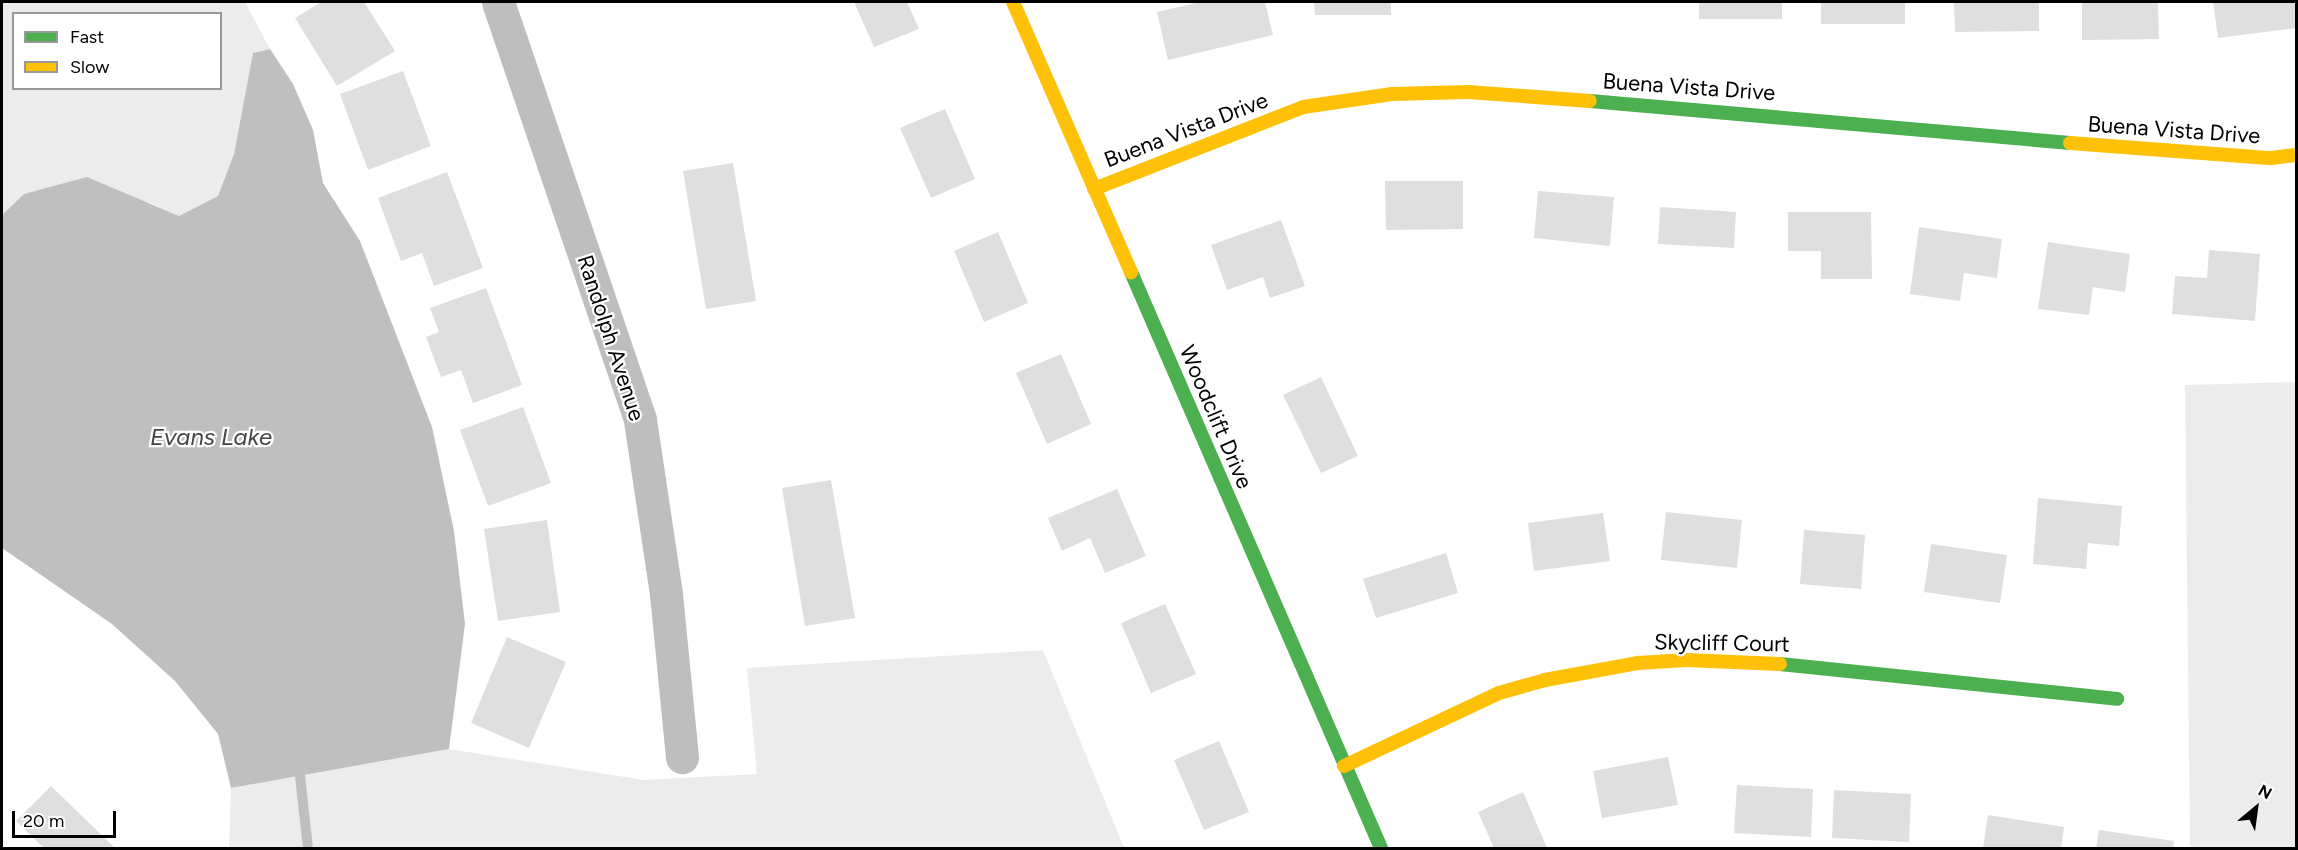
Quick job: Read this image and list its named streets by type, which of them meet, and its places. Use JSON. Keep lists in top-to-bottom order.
{
  "streets": {
    "street": [
      "Buena Vista Drive",
      "Randolph Avenue",
      "Woodclift Drive",
      "Skycliff Court"
    ]
  },
  "crossings": [
    ["Buena Vista Drive", "Woodclift Drive"],
    ["Woodclift Drive", "Skycliff Court"]
  ],
  "water": ["Evans Lake"],
  "legend": ["Fast", "Slow"],
  "scale_bar": "20 m",
  "north": "top right"
}
